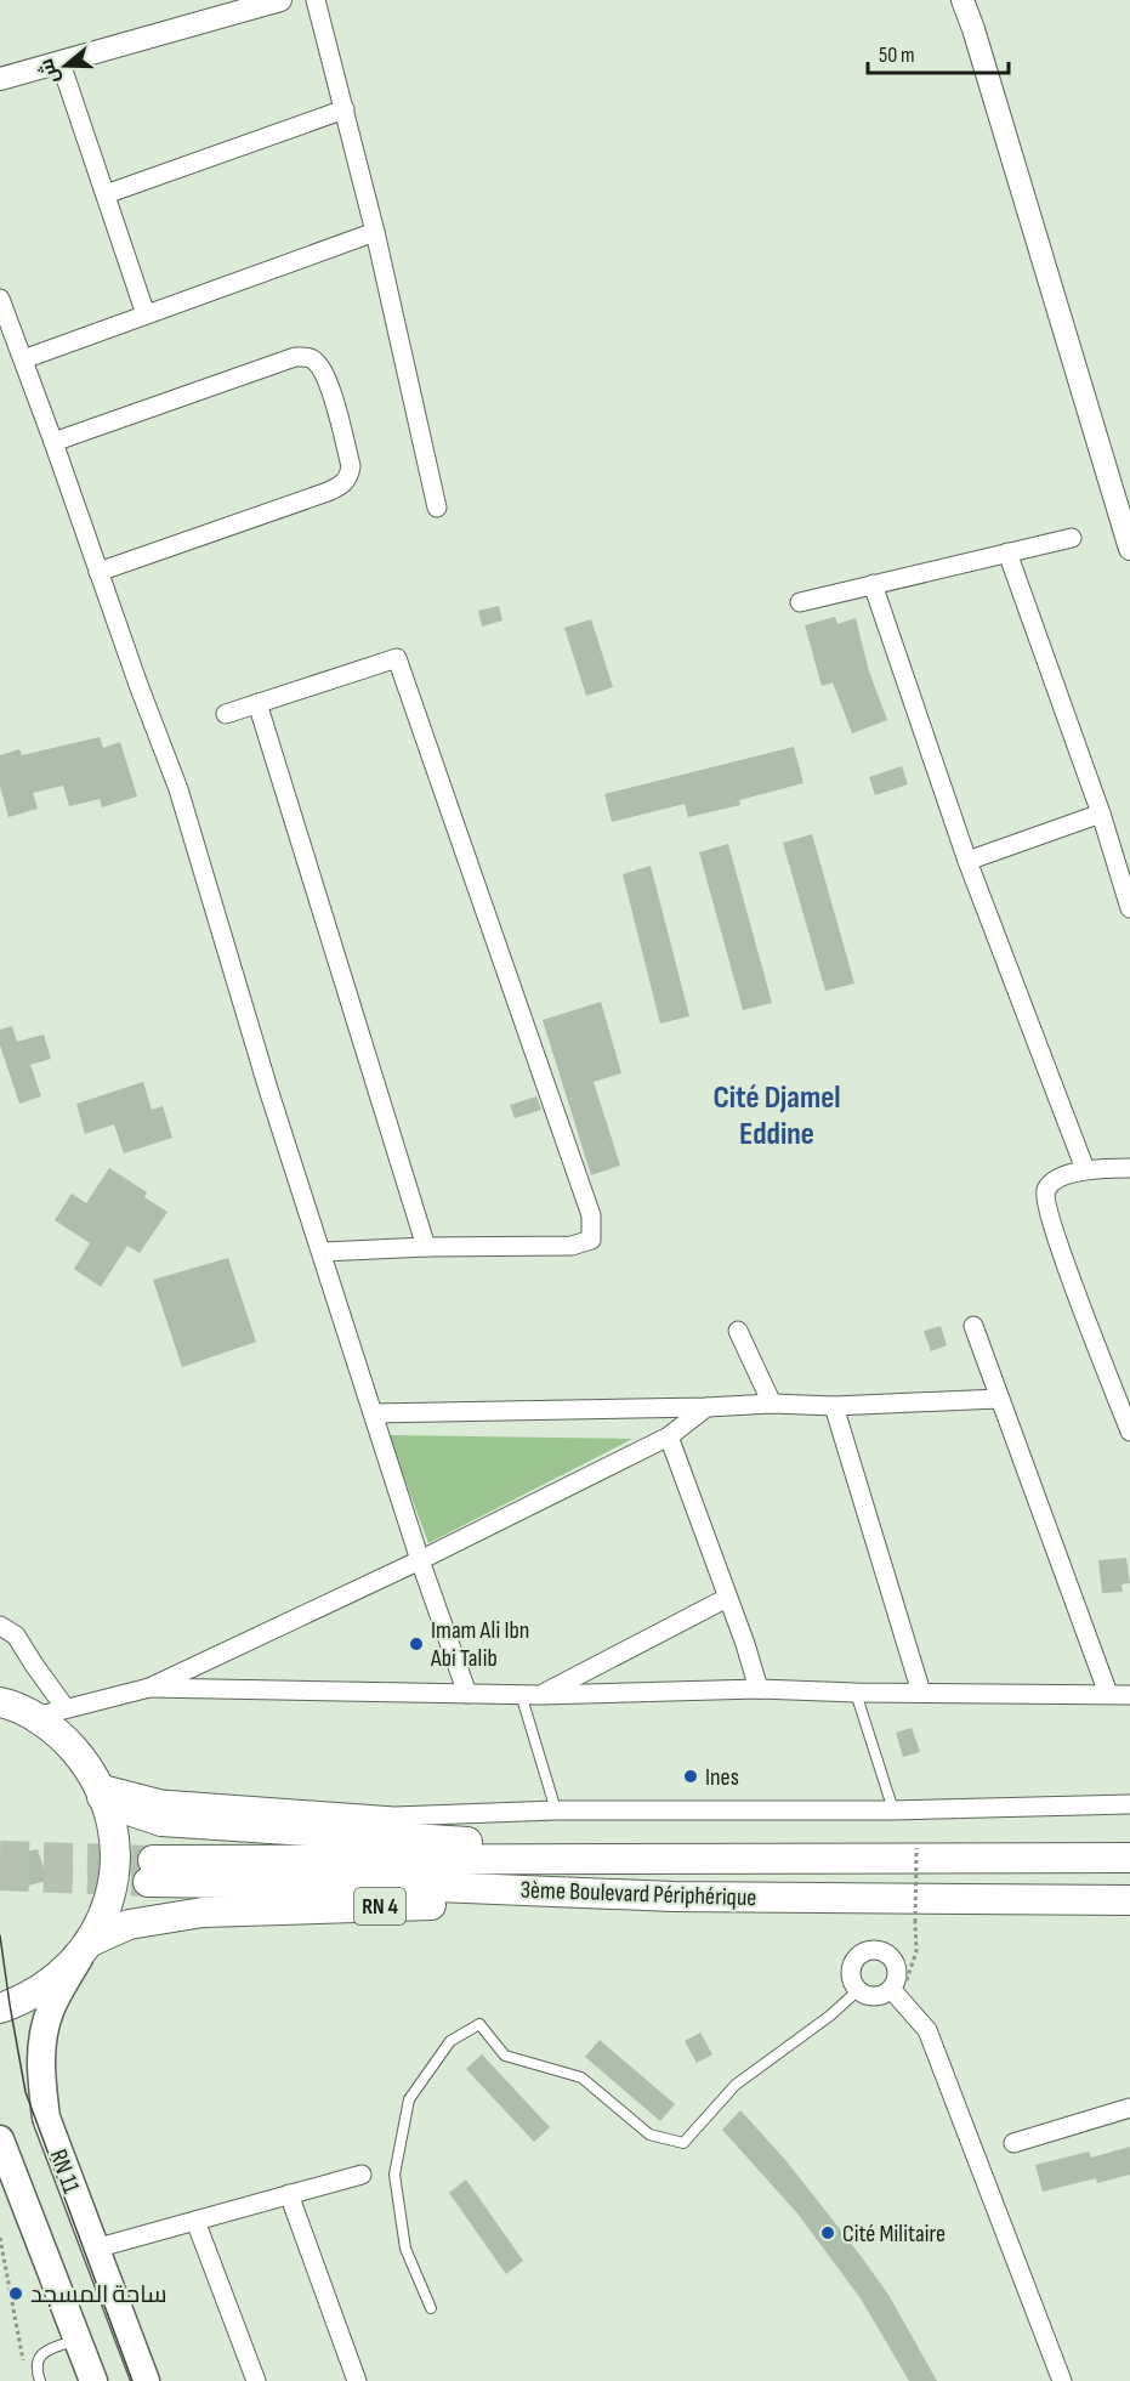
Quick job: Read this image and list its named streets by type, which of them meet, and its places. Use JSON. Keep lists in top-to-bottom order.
{
  "streets": {
    "highway": ["3ème Boulevard Périphérique", "RN 4"],
    "main road": ["RN 11"]
  },
  "crossings": [
    ["3ème Boulevard Périphérique", "RN 4"],
    ["RN 4", "RN 11"]
  ],
  "districts": ["Cité Djamel Eddine"],
  "places": [
    "Imam Ali Ibn Abi Talib",
    "Ines",
    "Cité Militaire",
    "ساحة المسجد"
  ],
  "scale_bar": "50 m",
  "north": "left"
}
